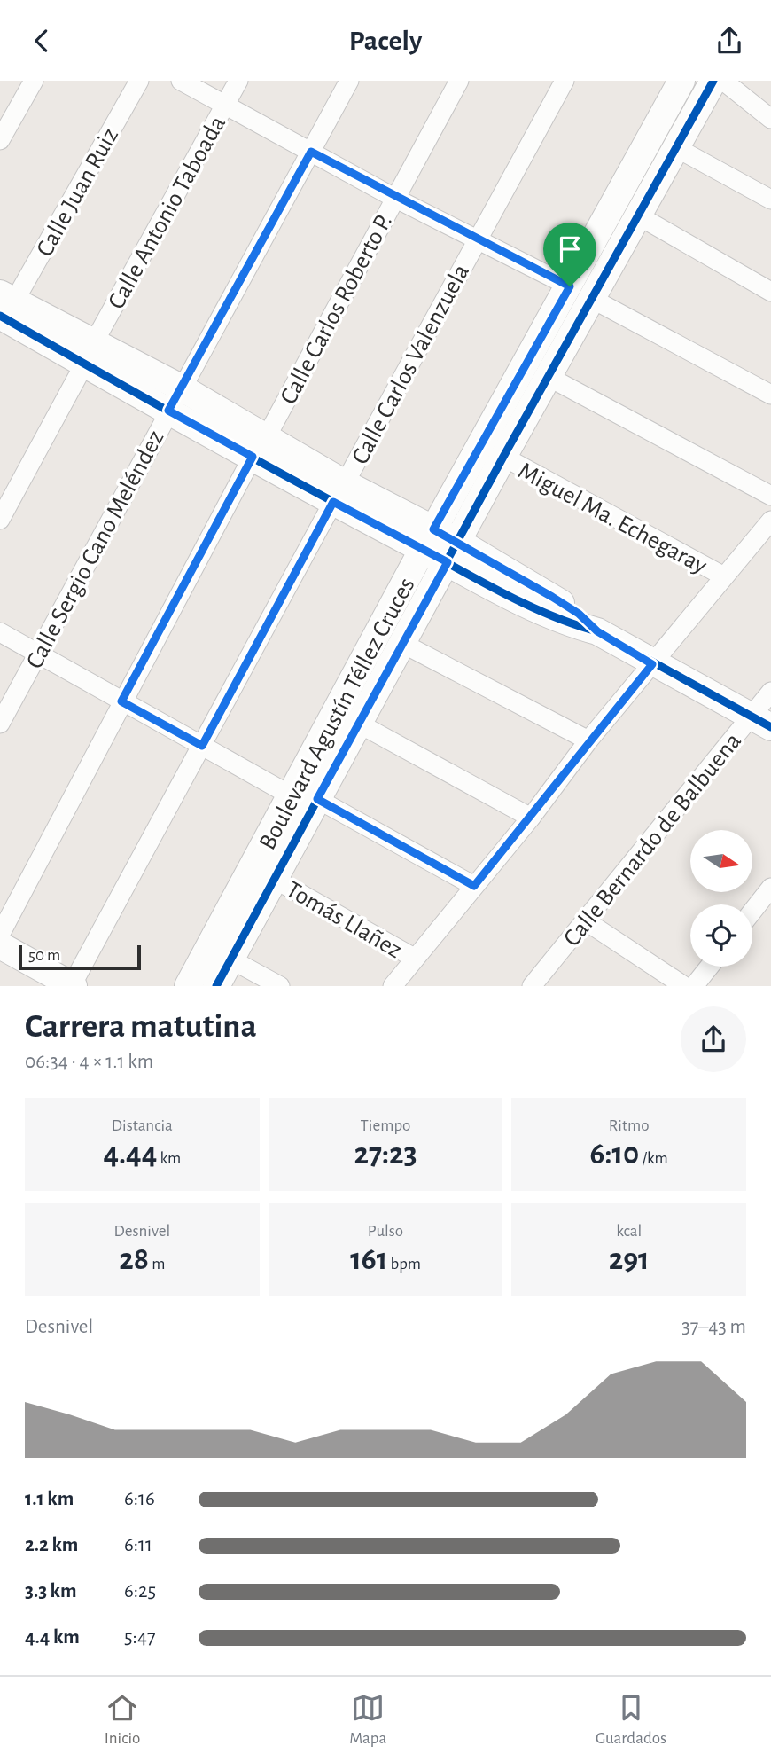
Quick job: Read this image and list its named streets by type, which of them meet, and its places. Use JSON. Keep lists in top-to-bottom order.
{
  "streets": {
    "street": [
      "Calle Juan Ruiz",
      "Calle Antonio Taboada",
      "Calle Carlos Roberto P.",
      "Calle Carlos Valenzuela",
      "Miguel Ma. Echegaray",
      "Calle Sergio Cano Meléndez",
      "Boulevard Agustín Téllez Cruces",
      "Calle Bernardo de Balbuena",
      "Tomás Llañez"
    ]
  },
  "crossings": [
    ["Miguel Ma. Echegaray", "Boulevard Agustín Téllez Cruces"],
    ["Boulevard Agustín Téllez Cruces", "Tomás Llañez"]
  ],
  "scale_bar": "50 m",
  "north": "right",
  "page": {
    "header": "Pacely",
    "scale": "50 m",
    "heading": ["Carrera matutina", "06:34 · 4 × 1.1 km"],
    "stats": [
      ["Distancia", "4.44 km"],
      ["Tiempo", "27:23"],
      ["Ritmo", "6:10 /km"],
      ["Desnivel", "28 m"],
      ["Pulso", "161 bpm"],
      ["kcal", "291"]
    ],
    "chart": ["Desnivel", "37–43 m"],
    "list": [
      {
        "name": "1.1 km",
        "note": "6:16"
      },
      {
        "name": "2.2 km",
        "note": "6:11"
      },
      {
        "name": "3.3 km",
        "note": "6:25"
      },
      {
        "name": "4.4 km",
        "note": "5:47"
      }
    ],
    "tabs": ["Inicio", "Mapa", "Guardados"]
  }
}
